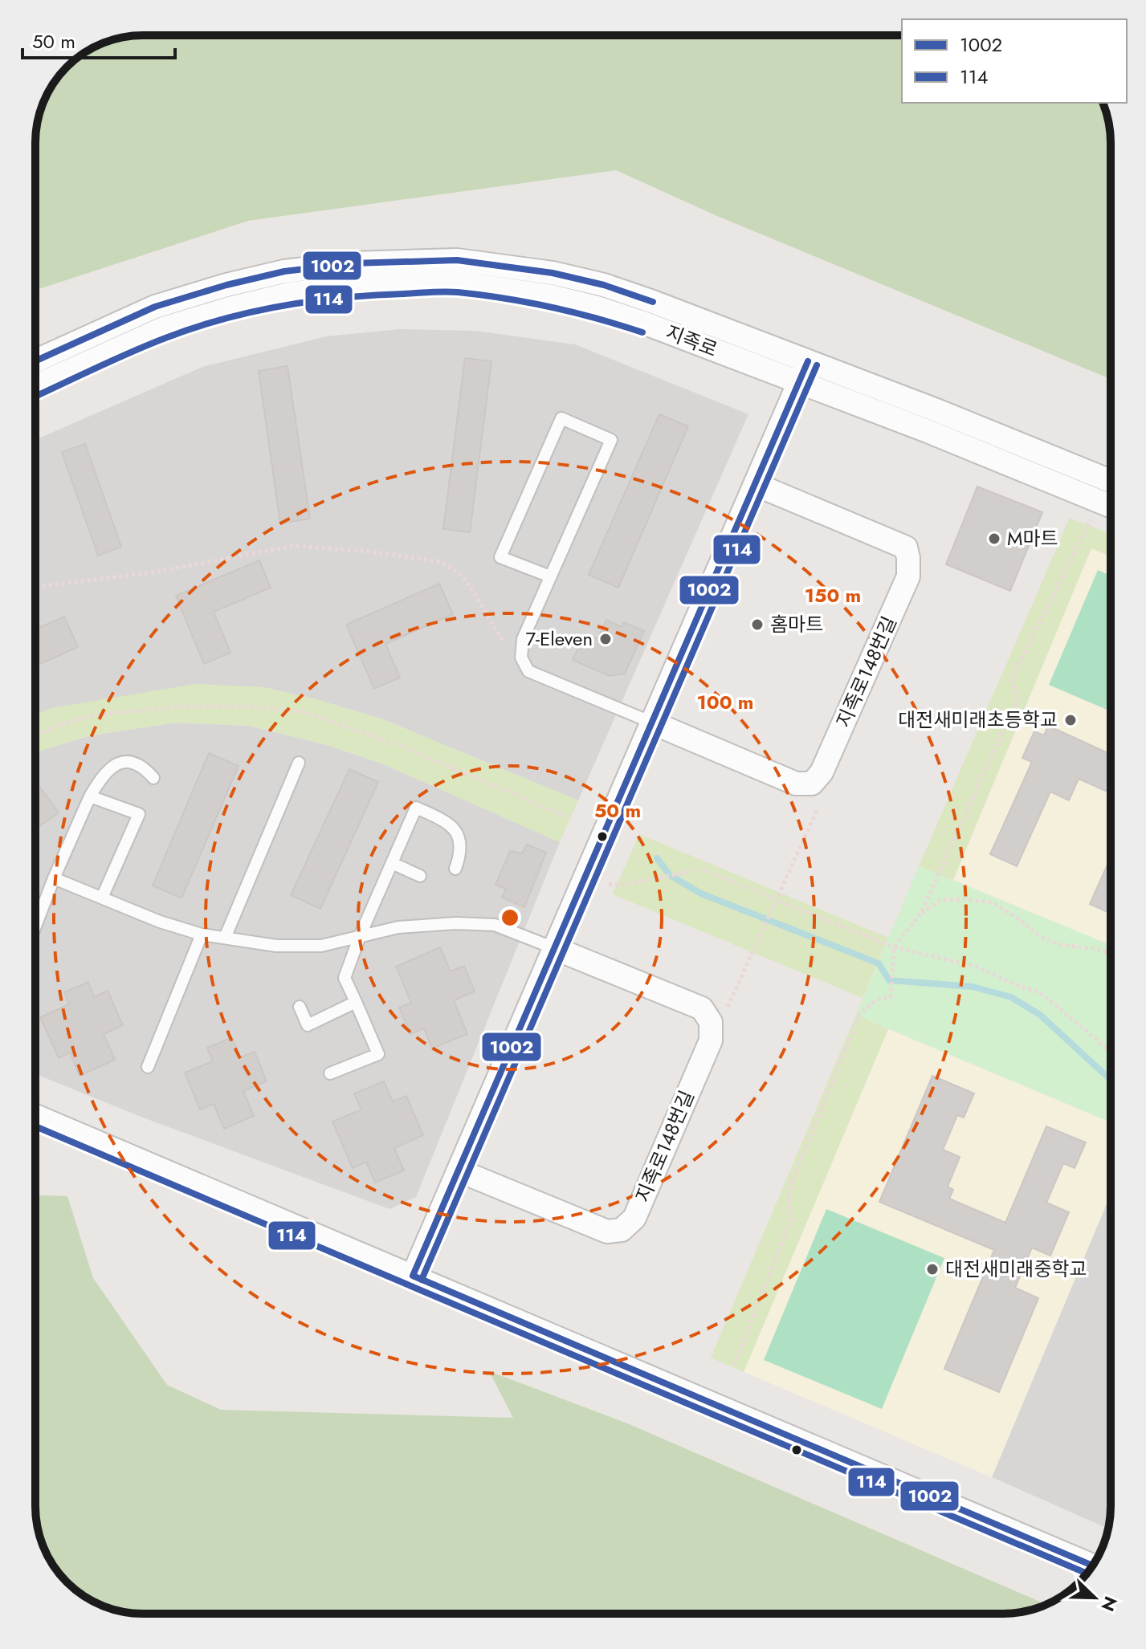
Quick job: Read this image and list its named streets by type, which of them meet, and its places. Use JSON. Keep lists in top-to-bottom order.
{
  "streets": {
    "street": ["지족로", "지족로148번길"]
  },
  "places": [
    "M마트",
    "홈마트",
    "7-Eleven",
    "대전새미래초등학교",
    "대전새미래중학교"
  ],
  "lines": ["transit line 1002", "transit line 114"],
  "legend": ["1002", "114"],
  "scale_bar": "50 m",
  "north": "bottom right",
  "rings": ["150 m", "100 m", "50 m"]
}
